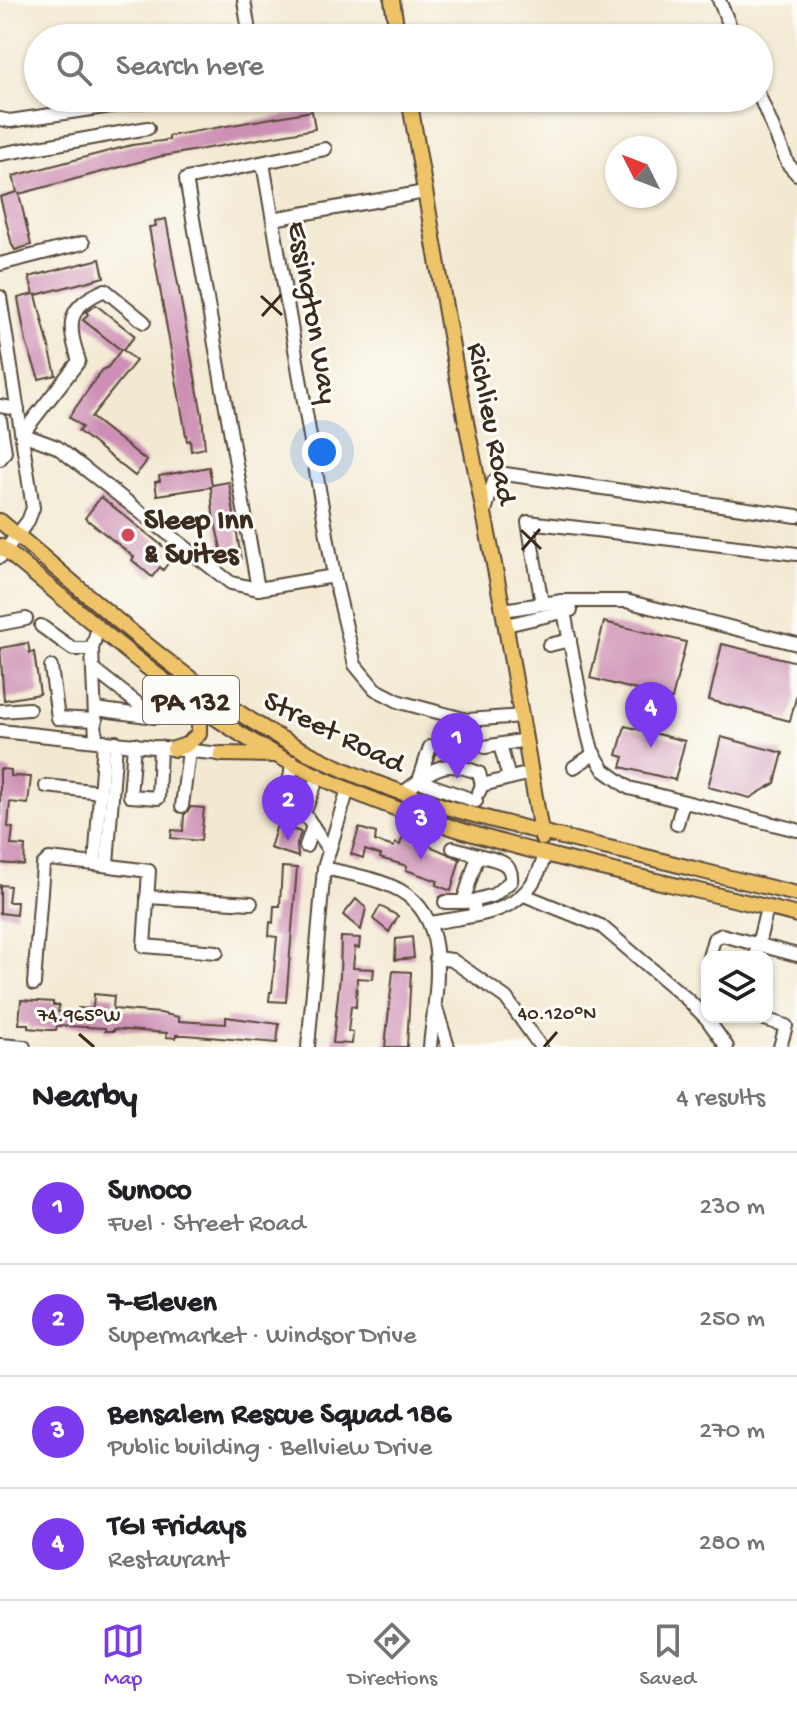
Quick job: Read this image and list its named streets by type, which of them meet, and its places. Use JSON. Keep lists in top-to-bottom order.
{
  "streets": {
    "main road": ["Richlieu Road", "PA 132", "Street Road"],
    "street": ["Essington Way"]
  },
  "crossings": [
    ["Essington Way", "Richlieu Road"],
    ["Richlieu Road", "Street Road"]
  ],
  "places": ["Sleep Inn & Suites"],
  "north": "top left",
  "page": {
    "search": "Search here",
    "pins": [
      "4",
      "1",
      "2",
      "3"
    ],
    "heading": ["Nearby", "4 results"],
    "list": [
      {
        "mark": "1",
        "name": "Sunoco",
        "note": "Fuel · Street Road",
        "value": "230 m"
      },
      {
        "mark": "2",
        "name": "7-Eleven",
        "note": "Supermarket · Windsor Drive",
        "value": "250 m"
      },
      {
        "mark": "3",
        "name": "Bensalem Rescue Squad 186",
        "note": "Public building · Bellview Drive",
        "value": "270 m"
      },
      {
        "mark": "4",
        "name": "TGI Fridays",
        "note": "Restaurant",
        "value": "280 m"
      }
    ],
    "nav": ["Map", "Directions", "Saved"]
  },
  "coordinates": ["40.120°N", "74.965°W"]
}
